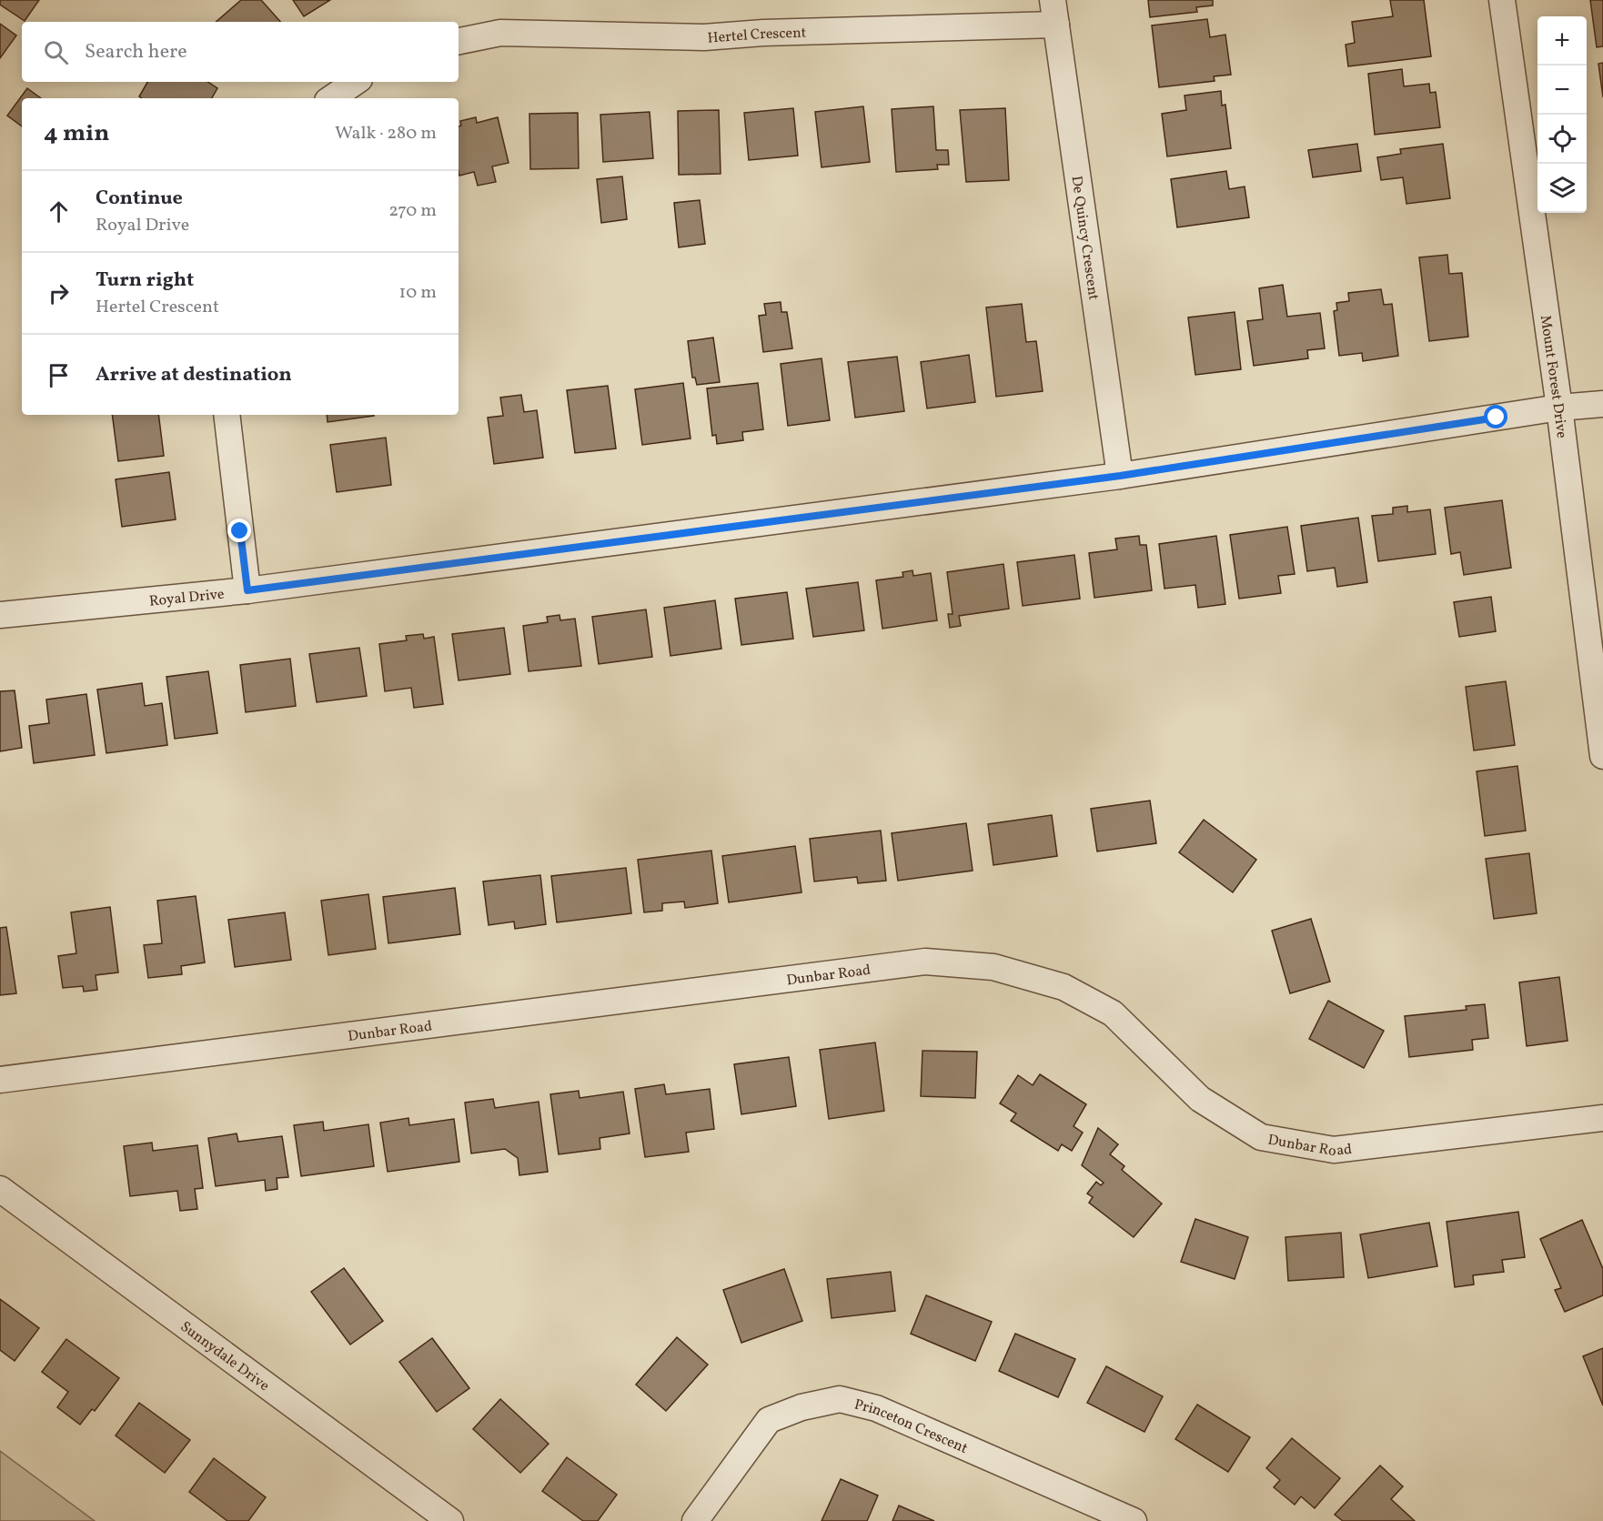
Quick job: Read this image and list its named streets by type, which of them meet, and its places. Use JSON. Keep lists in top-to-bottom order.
{
  "streets": {
    "street": [
      "Hertel Crescent",
      "De Quincy Crescent",
      "Mount Forest Drive",
      "Royal Drive",
      "Dunbar Road",
      "Sunnydale Drive",
      "Princeton Crescent"
    ]
  },
  "crossings": [
    ["Hertel Crescent", "De Quincy Crescent"],
    ["De Quincy Crescent", "Royal Drive"],
    ["Mount Forest Drive", "Royal Drive"]
  ],
  "page": {
    "map_buttons": ["+", "−"],
    "search": "Search here",
    "heading": ["4 min", "Walk · 280 m"],
    "list": [
      ["Continue", "Royal Drive", "270 m"],
      ["Turn right", "Hertel Crescent", "10 m"],
      "Arrive at destination"
    ]
  }
}
